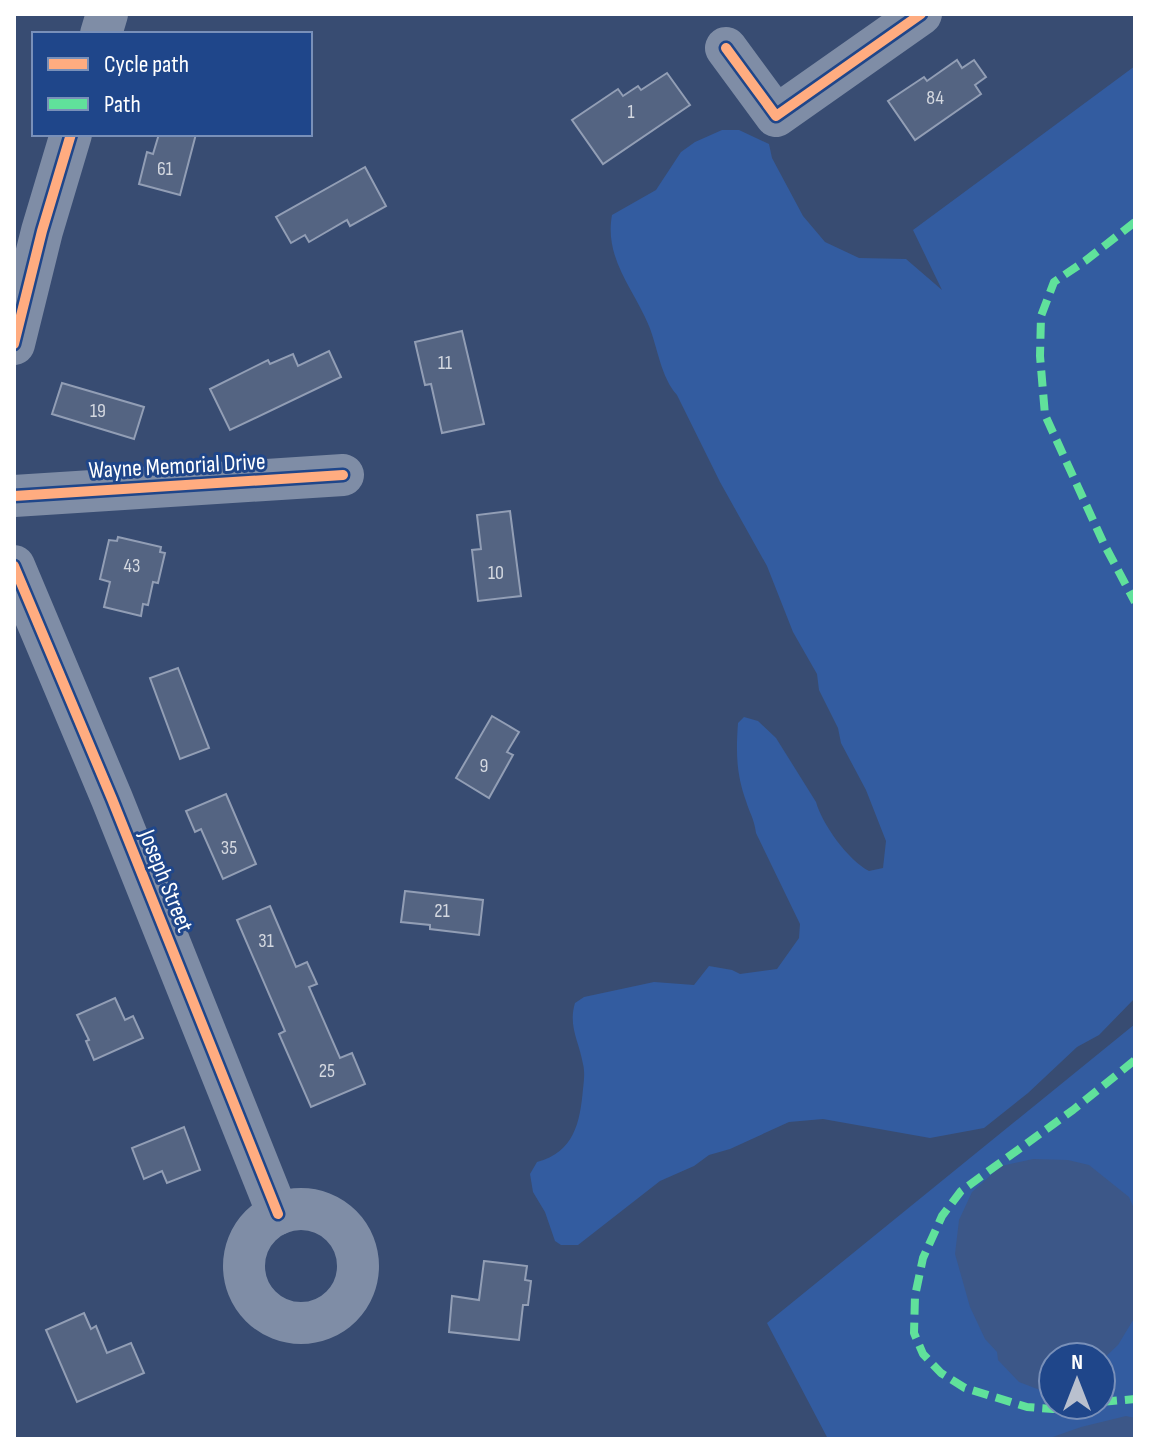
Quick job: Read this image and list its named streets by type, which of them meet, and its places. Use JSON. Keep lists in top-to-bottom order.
{
  "streets": {
    "street": ["Wayne Memorial Drive", "Joseph Street"]
  },
  "house_numbers": [
    "84",
    "1",
    "61",
    "11",
    "19",
    "43",
    "10",
    "9",
    "35",
    "21",
    "31",
    "25"
  ],
  "legend": ["Cycle path", "Path"],
  "north": "top"
}
